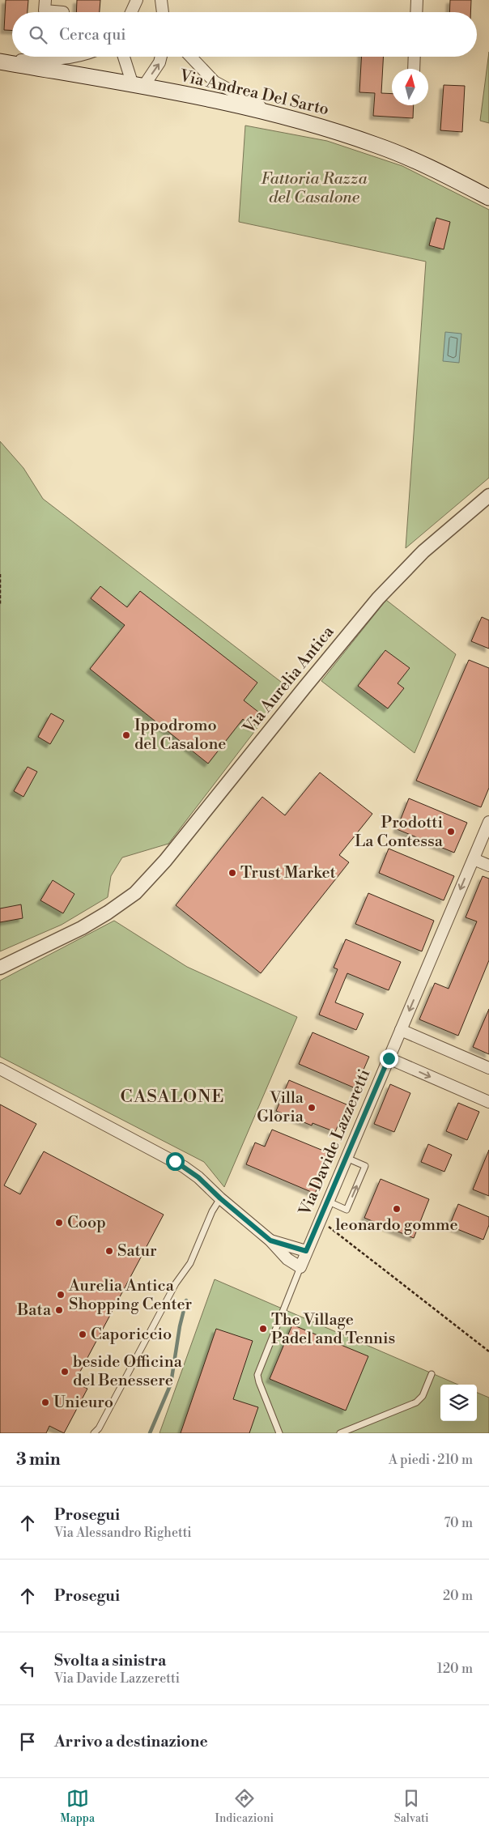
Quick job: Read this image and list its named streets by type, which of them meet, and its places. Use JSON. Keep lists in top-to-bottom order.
{
  "streets": {
    "main road": ["Via Andrea Del Sarto"],
    "street": ["Via Aurelia Antica", "Via Davide Lazzeretti"]
  },
  "districts": ["CASALONE"],
  "parks": ["Fattoria Razza del Casalone"],
  "places": [
    "Ippodromo del Casalone",
    "Prodotti La Contessa",
    "Trust Market",
    "Villa Gloria",
    "leonardo gomme",
    "Coop",
    "Satur",
    "Aurelia Antica Shopping Center",
    "Bata",
    "The Village Padel and Tennis",
    "Caporiccio",
    "beside Officina del Benessere",
    "Unieuro"
  ],
  "north": "top",
  "page": {
    "search": "Cerca qui",
    "heading": ["3 min", "A piedi · 210 m"],
    "list": [
      ["Prosegui", "Via Alessandro Righetti", "70 m"],
      ["Prosegui", "20 m"],
      ["Svolta a sinistra", "Via Davide Lazzeretti", "120 m"],
      "Arrivo a destinazione"
    ],
    "nav": ["Mappa", "Indicazioni", "Salvati"]
  }
}
